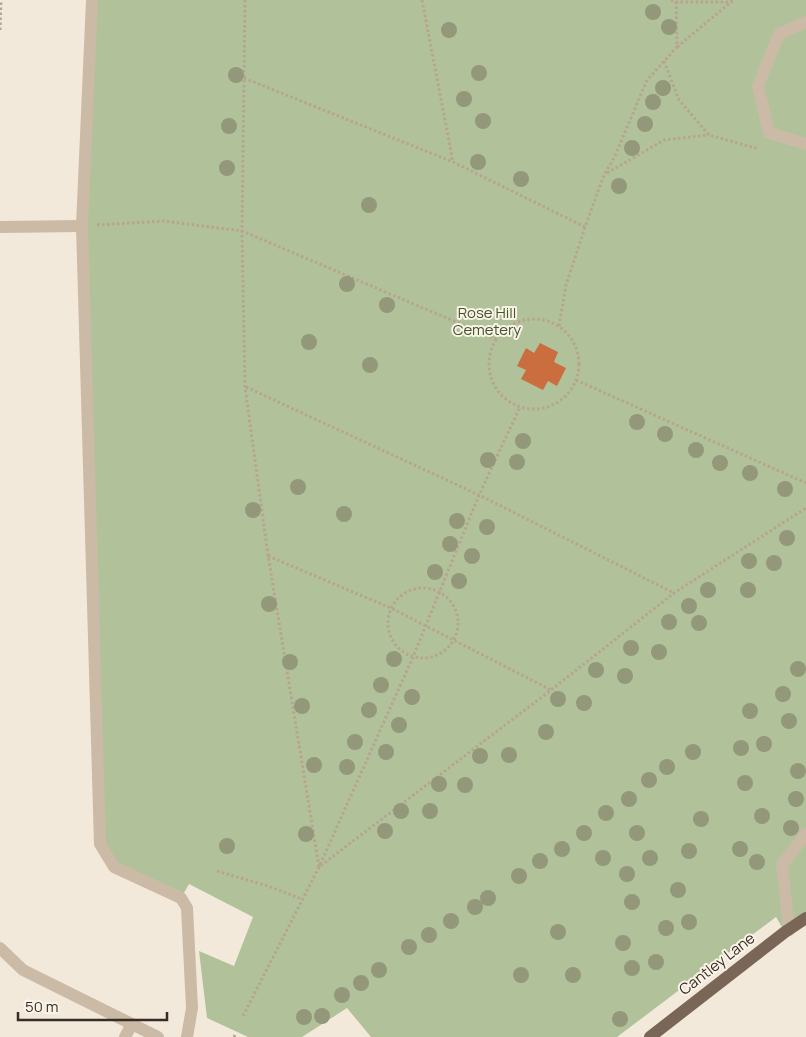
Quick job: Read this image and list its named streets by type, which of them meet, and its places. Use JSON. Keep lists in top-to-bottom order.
{
  "streets": {
    "main road": ["Cantley Lane"]
  },
  "parks": ["Rose Hill Cemetery"],
  "scale_bar": "50 m"
}
